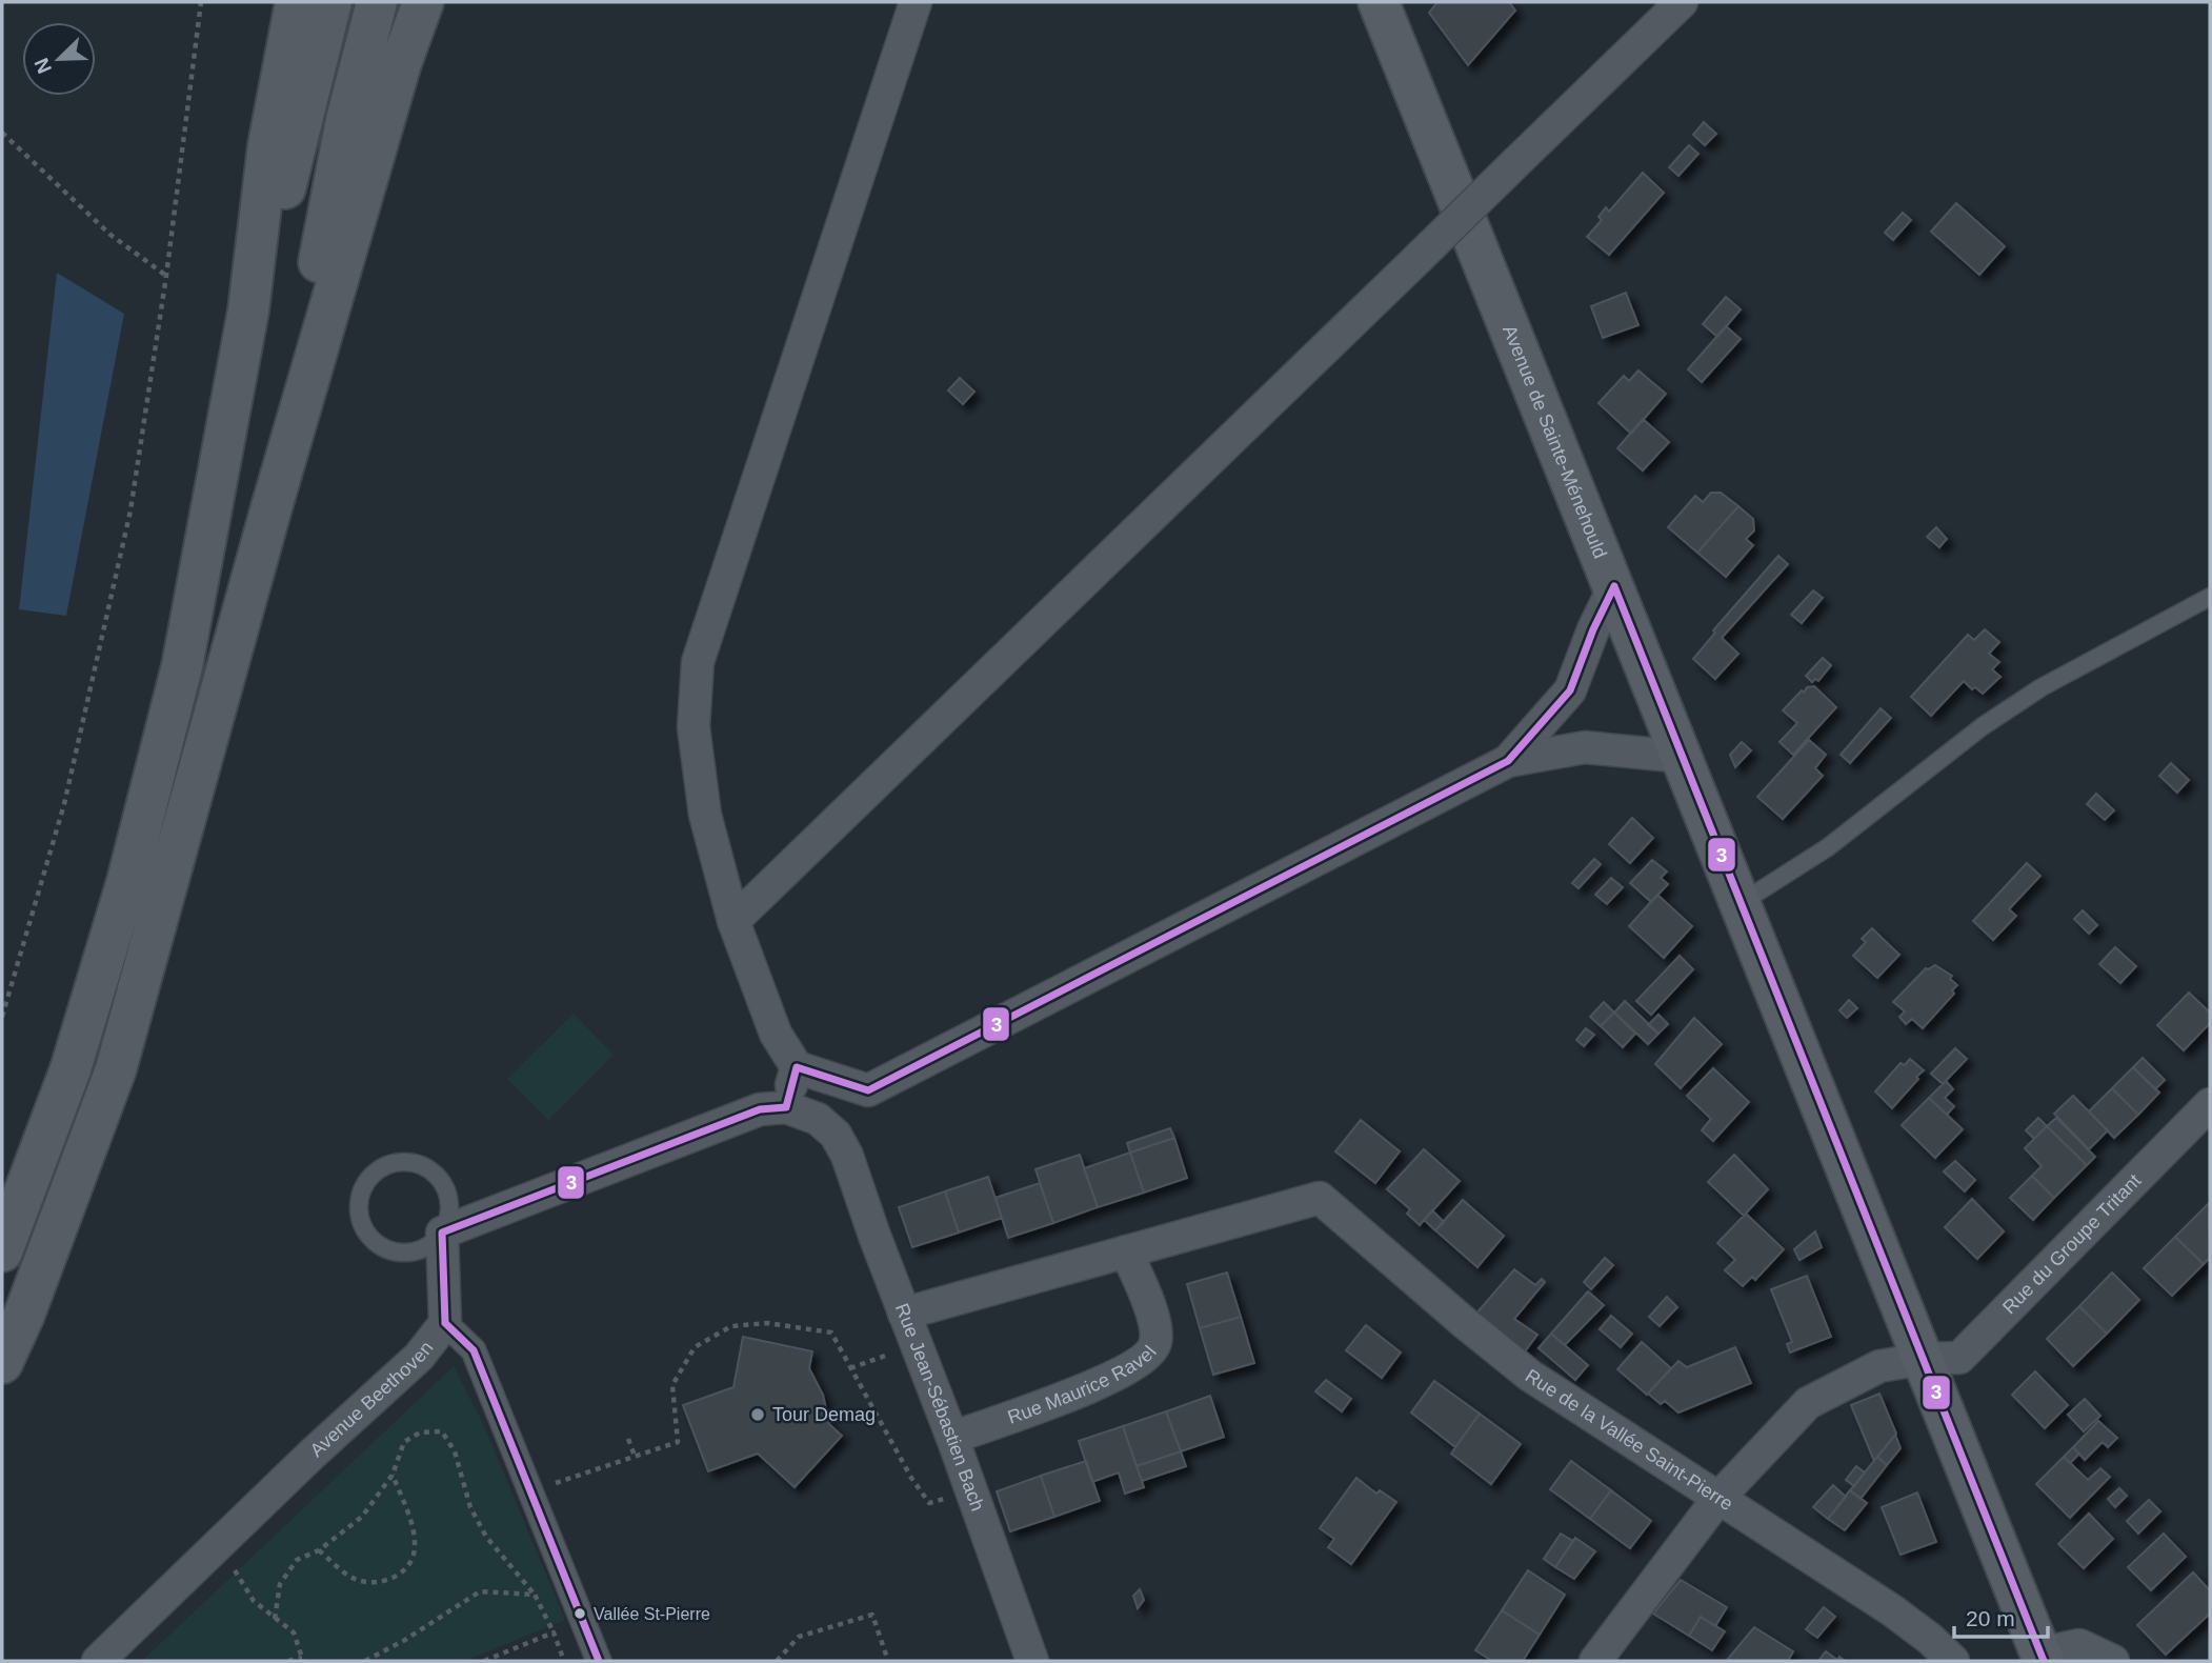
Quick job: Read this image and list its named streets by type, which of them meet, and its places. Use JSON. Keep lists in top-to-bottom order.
{
  "streets": {
    "main road": ["Avenue de Sainte-Ménehould"],
    "street": [
      "Rue du Groupe Tritant",
      "Rue Maurice Ravel",
      "Avenue Beethoven",
      "Rue Jean-Sébastien Bach",
      "Rue de la Vallée Saint-Pierre"
    ]
  },
  "crossings": [
    ["Avenue de Sainte-Ménehould", "Rue du Groupe Tritant"],
    ["Rue du Groupe Tritant", "Rue de la Vallée Saint-Pierre"],
    ["Rue Maurice Ravel", "Rue Jean-Sébastien Bach"],
    ["Rue Maurice Ravel", "Rue de la Vallée Saint-Pierre"]
  ],
  "places": ["Tour Demag", "Vallée St-Pierre"],
  "lines": ["transit line 3"],
  "scale_bar": "20 m",
  "north": "bottom left"
}
